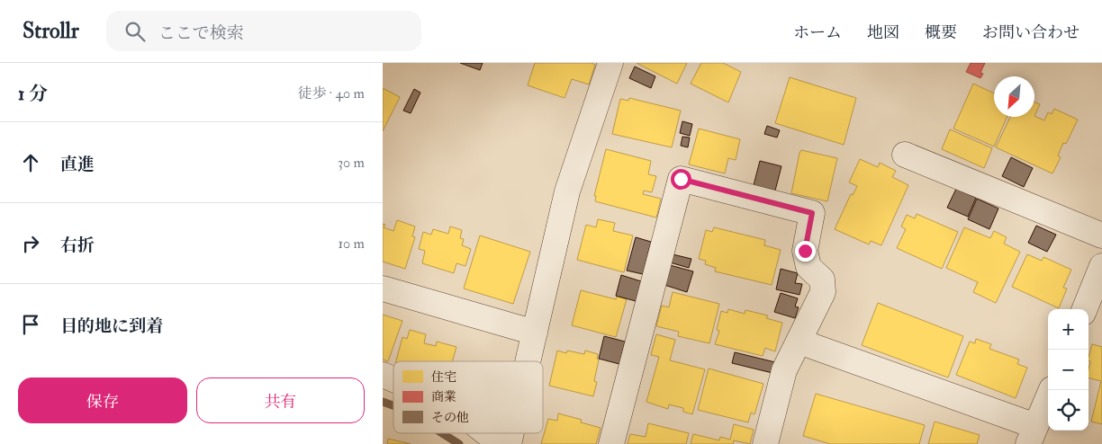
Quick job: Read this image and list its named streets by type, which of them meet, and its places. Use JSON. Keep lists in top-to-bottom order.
{
  "legend": ["住宅", "商業", "その他"],
  "north": "bottom left",
  "page": {
    "header": "Strollr",
    "search": "ここで検索",
    "nav": [
      "ホーム",
      "地図",
      "概要",
      "お問い合わせ"
    ],
    "heading": ["1 分", "徒歩 · 40 m"],
    "list": [
      ["直進", "30 m"],
      ["右折", "10 m"],
      "目的地に到着"
    ],
    "map_buttons": ["+", "−"],
    "buttons": ["保存", "共有"]
  }
}
